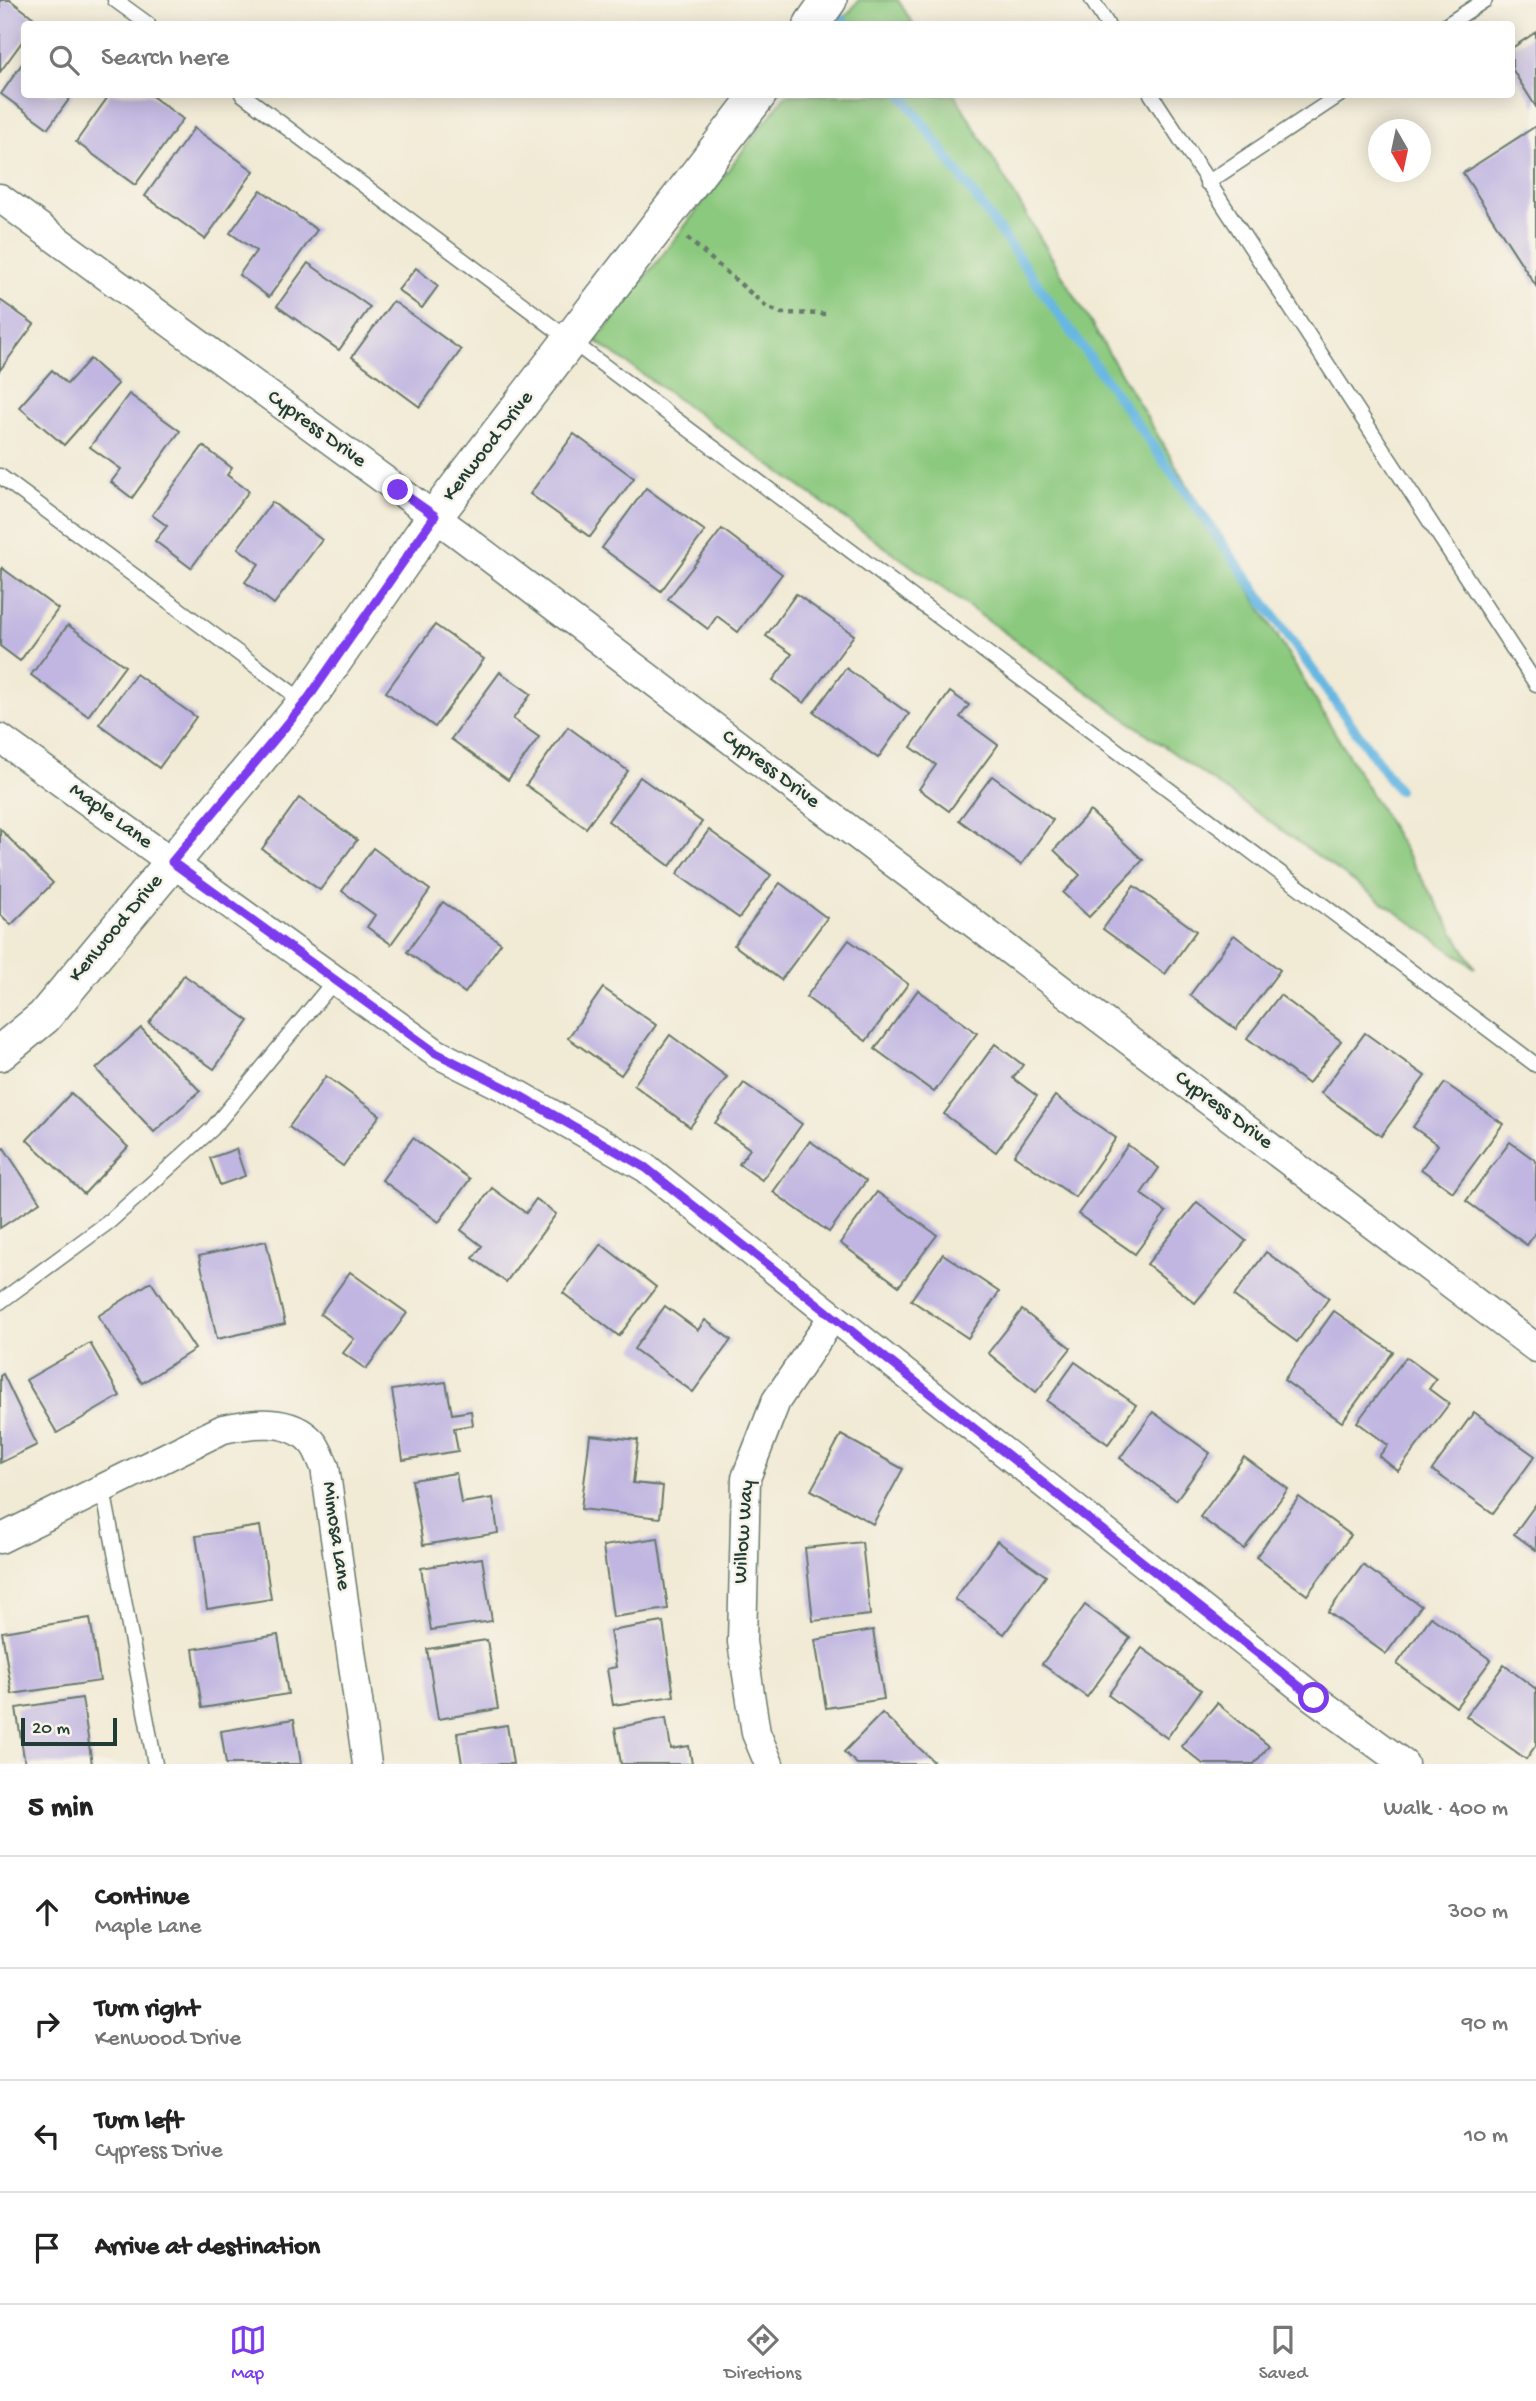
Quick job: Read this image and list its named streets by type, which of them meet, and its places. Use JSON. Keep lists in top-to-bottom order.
{
  "streets": {
    "street": [
      "Cypress Drive",
      "Kenwood Drive",
      "Maple Lane",
      "Willow Way",
      "Mimosa Lane"
    ]
  },
  "crossings": [
    ["Cypress Drive", "Kenwood Drive"],
    ["Kenwood Drive", "Maple Lane"],
    ["Maple Lane", "Willow Way"]
  ],
  "scale_bar": "20 m",
  "north": "bottom",
  "page": {
    "search": "Search here",
    "scale": "20 m",
    "heading": ["5 min", "Walk · 400 m"],
    "list": [
      ["Continue", "Maple Lane", "300 m"],
      ["Turn right", "Kenwood Drive", "90 m"],
      ["Turn left", "Cypress Drive", "10 m"],
      "Arrive at destination"
    ],
    "nav": ["Map", "Directions", "Saved"]
  }
}
